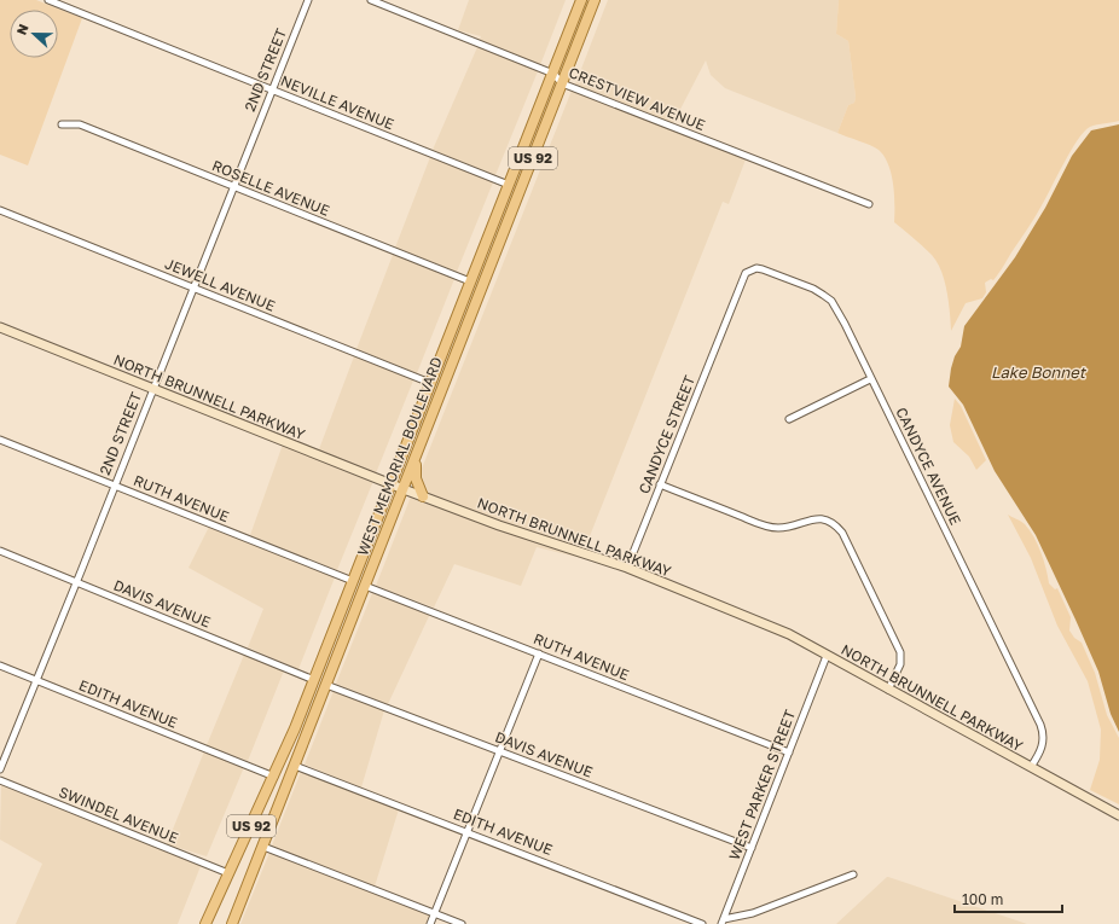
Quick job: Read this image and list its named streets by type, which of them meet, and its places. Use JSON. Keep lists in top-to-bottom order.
{
  "streets": {
    "main road": ["US 92", "WEST MEMORIAL BOULEVARD"],
    "street": [
      "2ND STREET",
      "CRESTVIEW AVENUE",
      "NEVILLE AVENUE",
      "ROSELLE AVENUE",
      "JEWELL AVENUE",
      "NORTH BRUNNELL PARKWAY",
      "CANDYCE STREET",
      "CANDYCE AVENUE",
      "RUTH AVENUE",
      "DAVIS AVENUE",
      "EDITH AVENUE",
      "WEST PARKER STREET",
      "SWINDEL AVENUE"
    ]
  },
  "crossings": [
    ["2ND STREET", "NEVILLE AVENUE"],
    ["2ND STREET", "ROSELLE AVENUE"],
    ["2ND STREET", "JEWELL AVENUE"],
    ["2ND STREET", "NORTH BRUNNELL PARKWAY"],
    ["2ND STREET", "RUTH AVENUE"],
    ["2ND STREET", "DAVIS AVENUE"],
    ["2ND STREET", "EDITH AVENUE"],
    ["CRESTVIEW AVENUE", "WEST MEMORIAL BOULEVARD"],
    ["NEVILLE AVENUE", "WEST MEMORIAL BOULEVARD"],
    ["US 92", "WEST MEMORIAL BOULEVARD"],
    ["US 92", "EDITH AVENUE"],
    ["US 92", "SWINDEL AVENUE"],
    ["ROSELLE AVENUE", "WEST MEMORIAL BOULEVARD"],
    ["JEWELL AVENUE", "WEST MEMORIAL BOULEVARD"],
    ["NORTH BRUNNELL PARKWAY", "CANDYCE STREET"],
    ["NORTH BRUNNELL PARKWAY", "WEST MEMORIAL BOULEVARD"],
    ["NORTH BRUNNELL PARKWAY", "CANDYCE AVENUE"],
    ["NORTH BRUNNELL PARKWAY", "WEST PARKER STREET"],
    ["CANDYCE STREET", "CANDYCE AVENUE"],
    ["WEST MEMORIAL BOULEVARD", "RUTH AVENUE"],
    ["WEST MEMORIAL BOULEVARD", "DAVIS AVENUE"],
    ["WEST MEMORIAL BOULEVARD", "EDITH AVENUE"],
    ["RUTH AVENUE", "WEST PARKER STREET"],
    ["DAVIS AVENUE", "WEST PARKER STREET"]
  ],
  "water": ["Lake Bonnet"],
  "scale_bar": "100 m",
  "north": "left"
}
